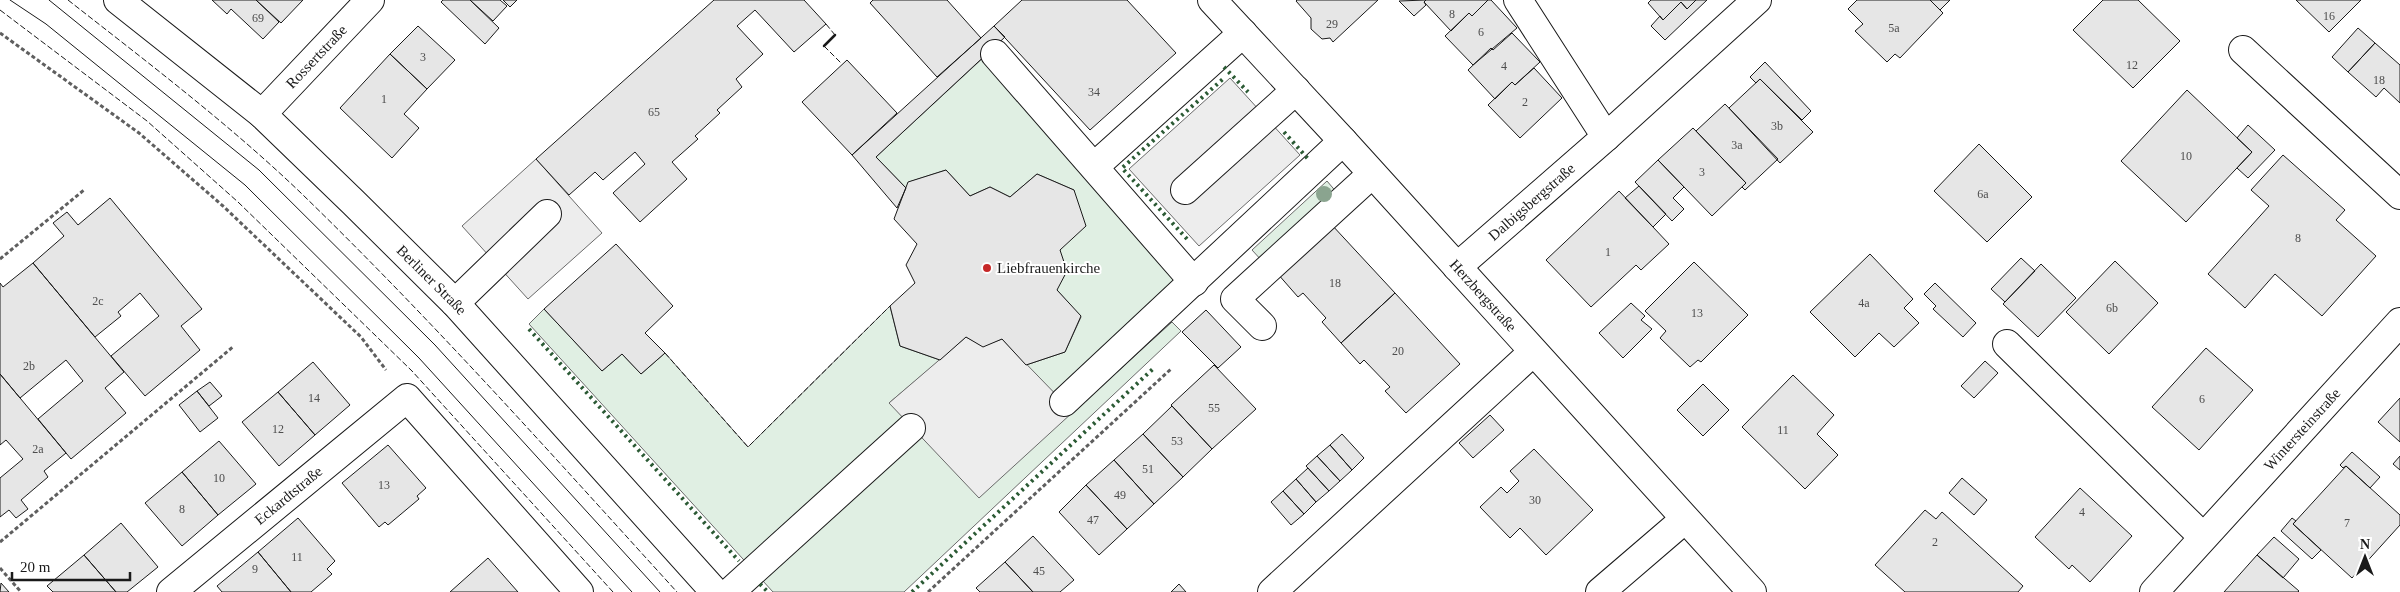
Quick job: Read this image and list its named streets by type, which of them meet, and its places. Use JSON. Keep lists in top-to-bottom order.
{
  "streets": {
    "street": [
      "Rossertstraße",
      "Dalbigsbergstraße",
      "Berliner Straße",
      "Herzbergstraße",
      "Wintersteinstraße",
      "Eckardtstraße"
    ]
  },
  "crossings": [
    ["Rossertstraße", "Berliner Straße"],
    ["Dalbigsbergstraße", "Herzbergstraße"]
  ],
  "places": ["Liebfrauenkirche"],
  "house_numbers": [
    "8",
    "16",
    "69",
    "29",
    "5a",
    "6",
    "3",
    "12",
    "4",
    "18",
    "34",
    "1",
    "2",
    "65",
    "3b",
    "3a",
    "10",
    "3",
    "6a",
    "8",
    "1",
    "18",
    "2c",
    "4a",
    "6b",
    "13",
    "20",
    "2b",
    "14",
    "6",
    "55",
    "12",
    "11",
    "53",
    "2a",
    "51",
    "10",
    "13",
    "49",
    "30",
    "8",
    "4",
    "47",
    "7",
    "2",
    "11",
    "9",
    "45"
  ],
  "scale_bar": "20 m",
  "north": "top"
}
